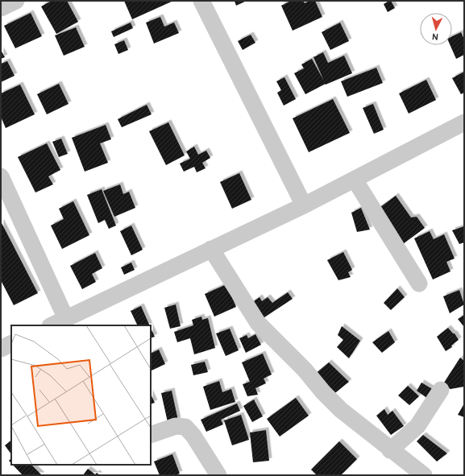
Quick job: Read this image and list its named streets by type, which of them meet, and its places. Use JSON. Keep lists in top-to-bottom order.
{
  "north": "bottom"
}
